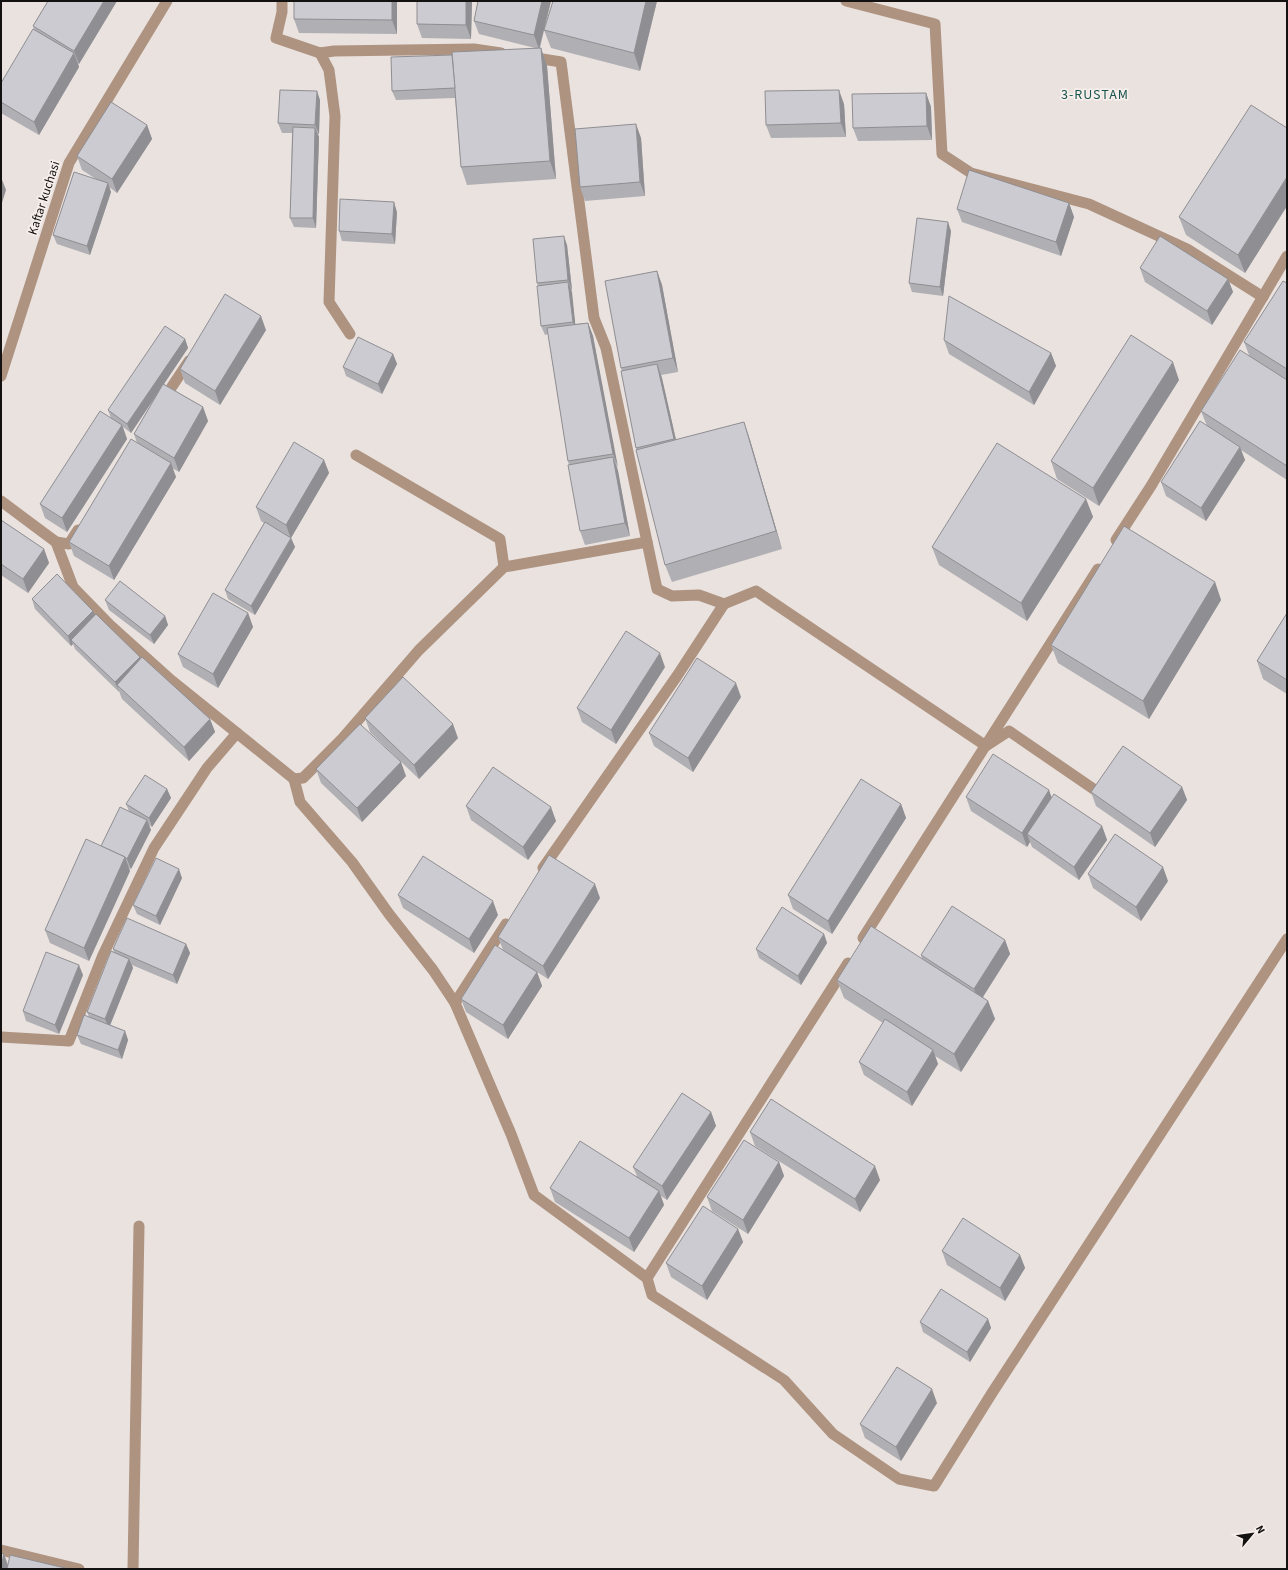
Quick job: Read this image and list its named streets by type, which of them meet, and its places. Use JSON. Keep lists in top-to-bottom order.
{
  "streets": {
    "street": ["Kaftar kuchasi"]
  },
  "districts": ["3-RUSTAM"],
  "north": "top right"
}
